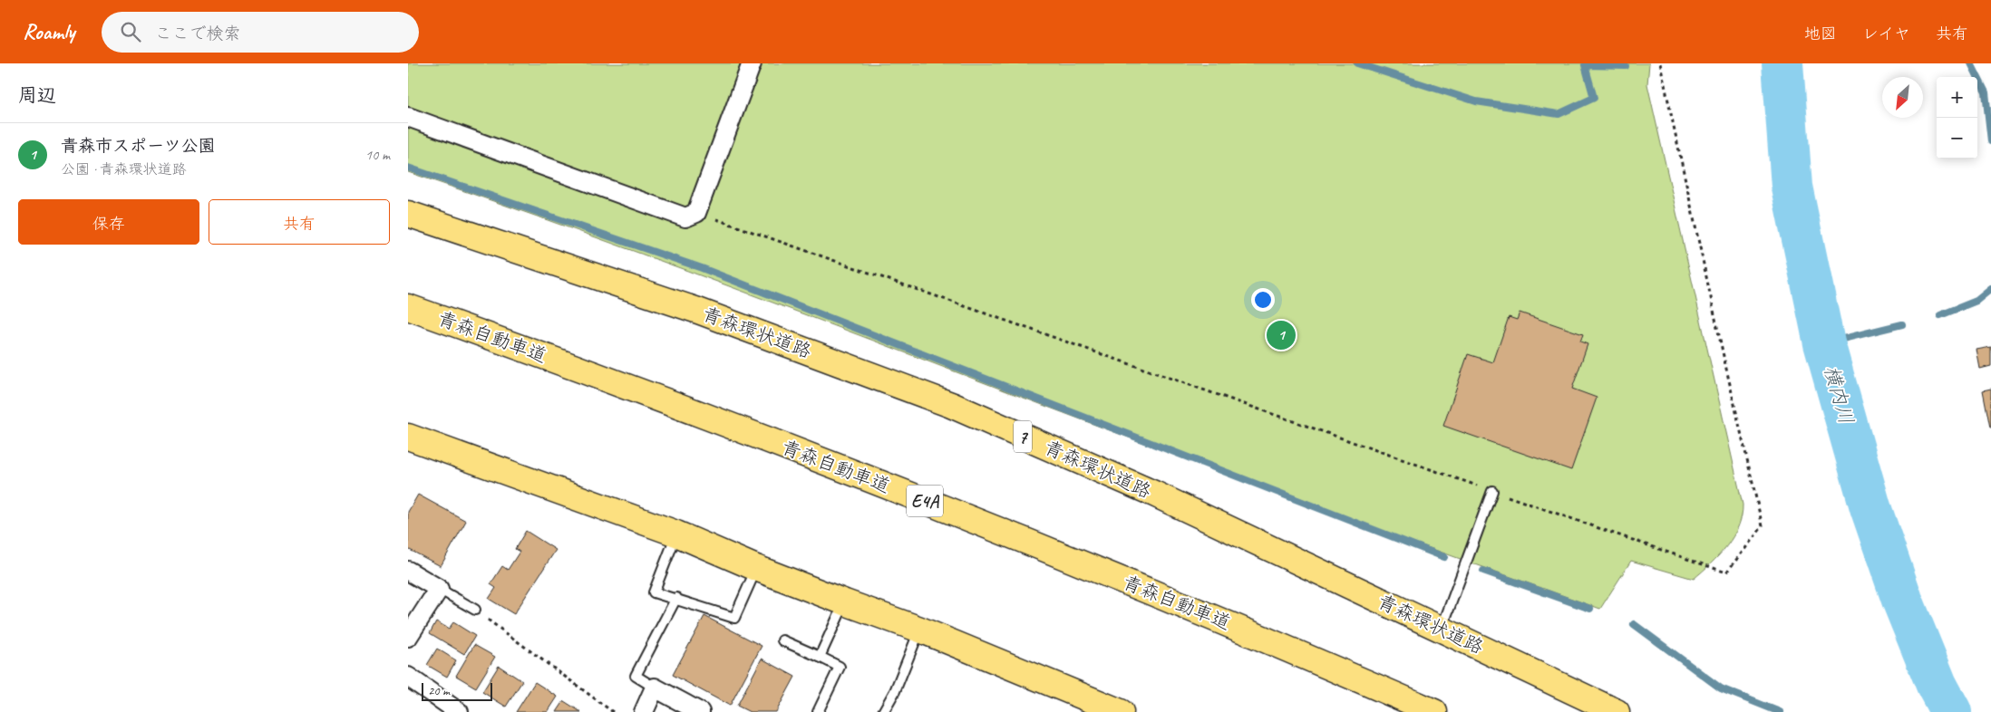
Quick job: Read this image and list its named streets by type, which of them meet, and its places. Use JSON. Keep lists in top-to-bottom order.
{
  "streets": {
    "highway": [
      "青森環状道路",
      "青森自動車道",
      "7",
      "E4A"
    ]
  },
  "water": ["横内川"],
  "scale_bar": "20 m",
  "north": "bottom left",
  "page": {
    "header": "Roamly",
    "search": "ここで検索",
    "nav": ["地図", "レイヤ", "共有"],
    "heading": "周辺",
    "map_buttons": ["+", "−"],
    "list": [
      {
        "mark": "1",
        "name": "青森市スポーツ公園",
        "note": "公園 · 青森環状道路",
        "value": "10 m"
      }
    ],
    "buttons": ["保存", "共有"],
    "pins": "1",
    "scale": "20 m"
  }
}
